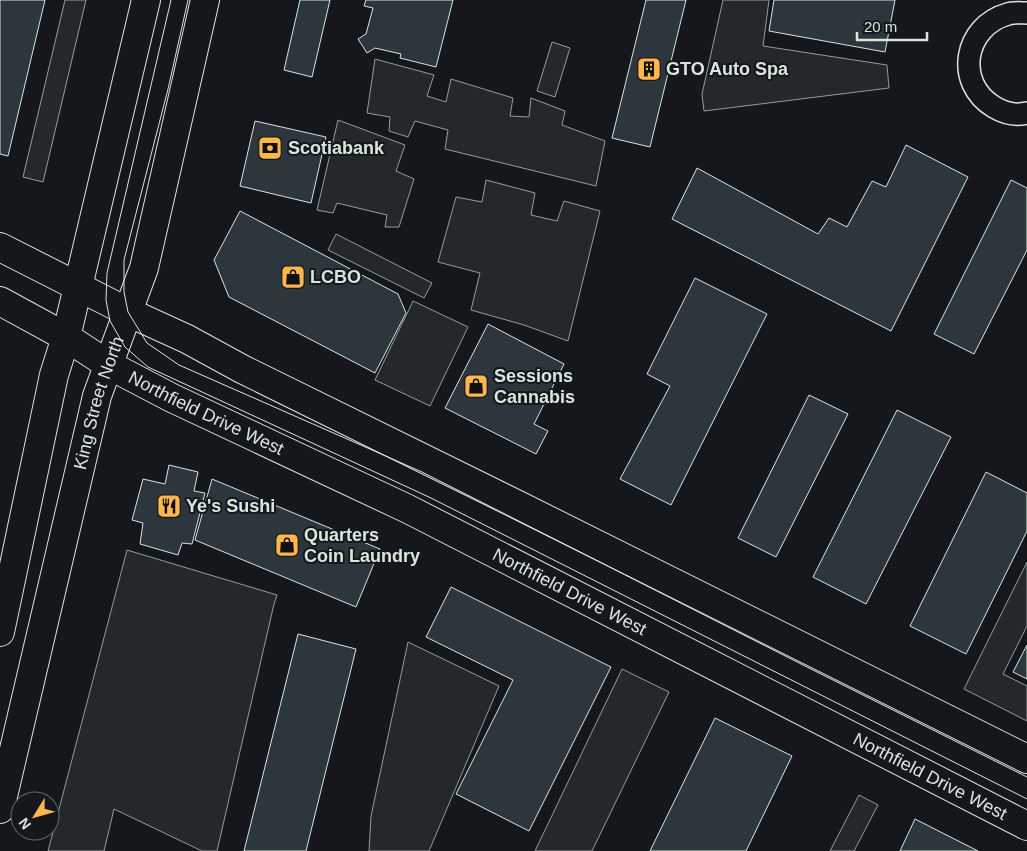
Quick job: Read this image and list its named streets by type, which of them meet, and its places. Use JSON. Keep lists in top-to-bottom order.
{
  "streets": {
    "main road": ["King Street North", "Northfield Drive West"]
  },
  "crossings": [
    ["King Street North", "Northfield Drive West"]
  ],
  "places": {
    "building": ["GTO Auto Spa"],
    "bank": ["Scotiabank"],
    "shop": ["LCBO", "Sessions Cannabis", "Quarters Coin Laundry"],
    "restaurant": ["Ye's Sushi"]
  },
  "scale_bar": "20 m",
  "north": "bottom left"
}
